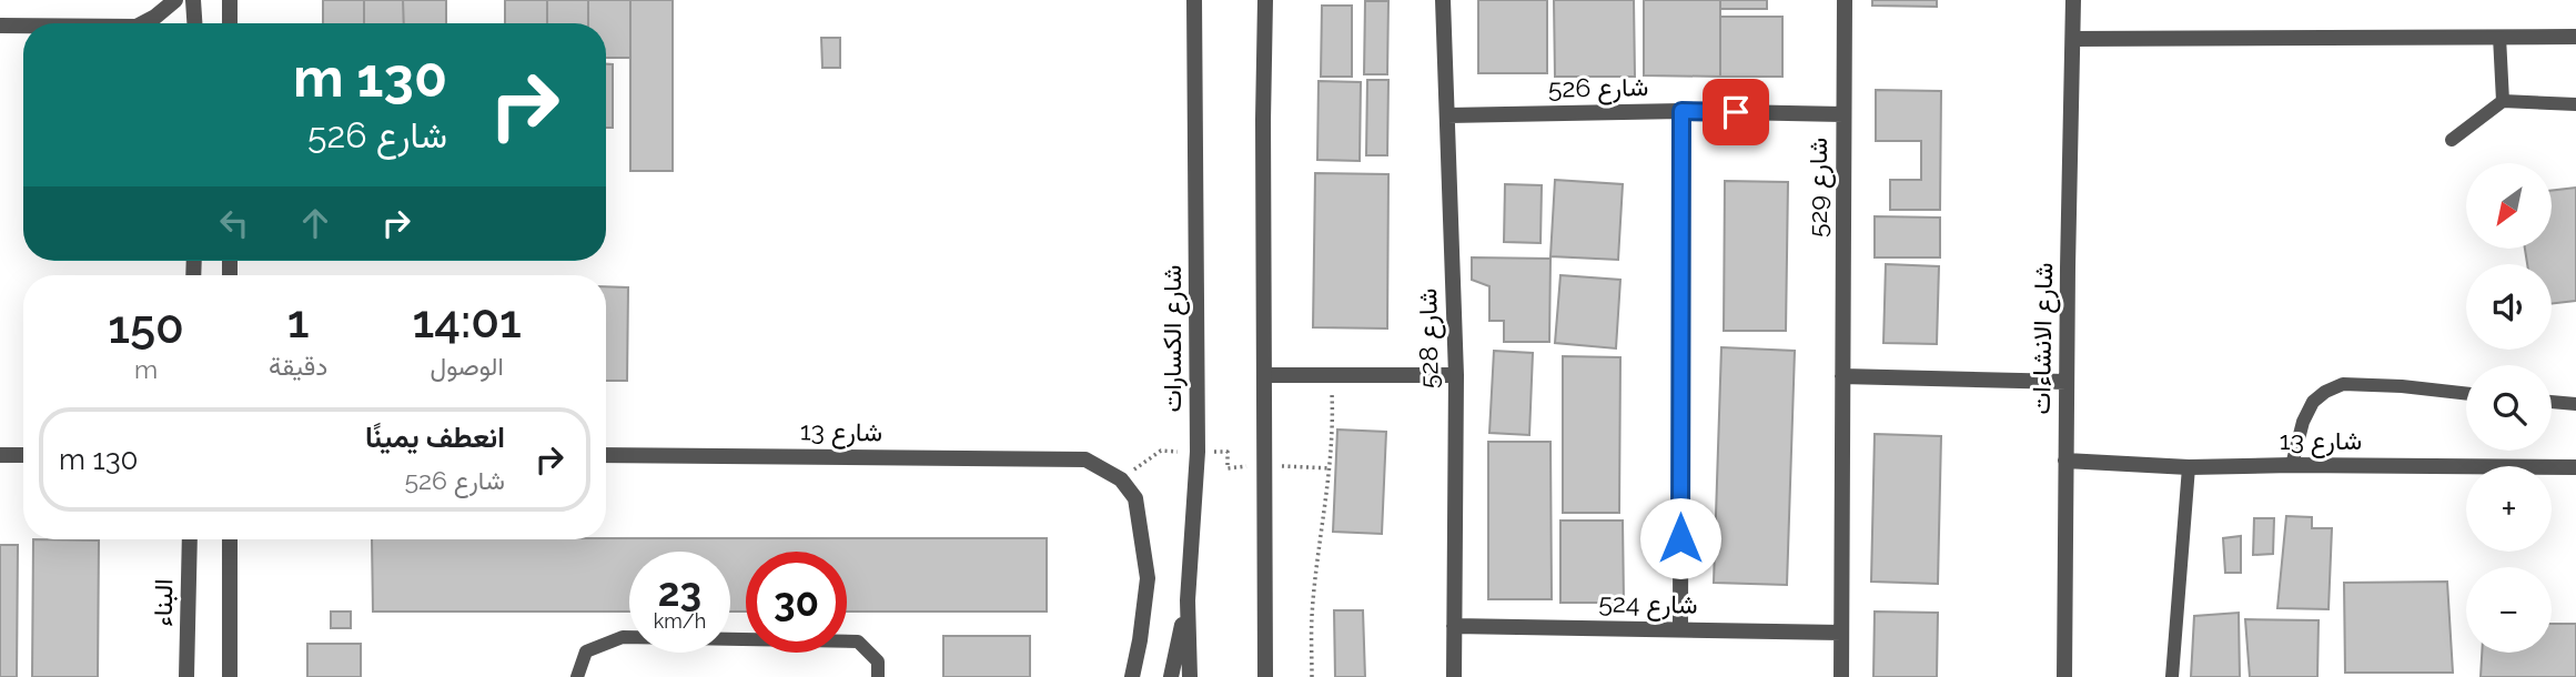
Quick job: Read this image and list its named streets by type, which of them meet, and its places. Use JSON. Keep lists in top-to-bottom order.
{
  "streets": {
    "street": [
      "شارع 526",
      "شارع 529",
      "شارع الكسارات",
      "شارع 528",
      "شارع الانشاءات",
      "شارع 13",
      "البناء",
      "شارع 524"
    ]
  },
  "crossings": [
    ["شارع 526", "شارع 529"],
    ["شارع 526", "شارع 528"],
    ["شارع 529", "شارع 524"],
    ["شارع 528", "شارع 524"],
    ["شارع الانشاءات", "شارع 13"]
  ],
  "north": "bottom left",
  "page": {
    "turn": ["130 m", "شارع 526"],
    "map_buttons": ["+", "−"],
    "eta": [
      "14:01",
      "الوصول",
      "1",
      "دقيقة",
      "150",
      "m"
    ],
    "list": [
      {
        "name": "انعطف يمينًا",
        "note": "شارع 526",
        "value": "130 m"
      }
    ],
    "speed": "23 km/h",
    "limit": "30"
  }
}
